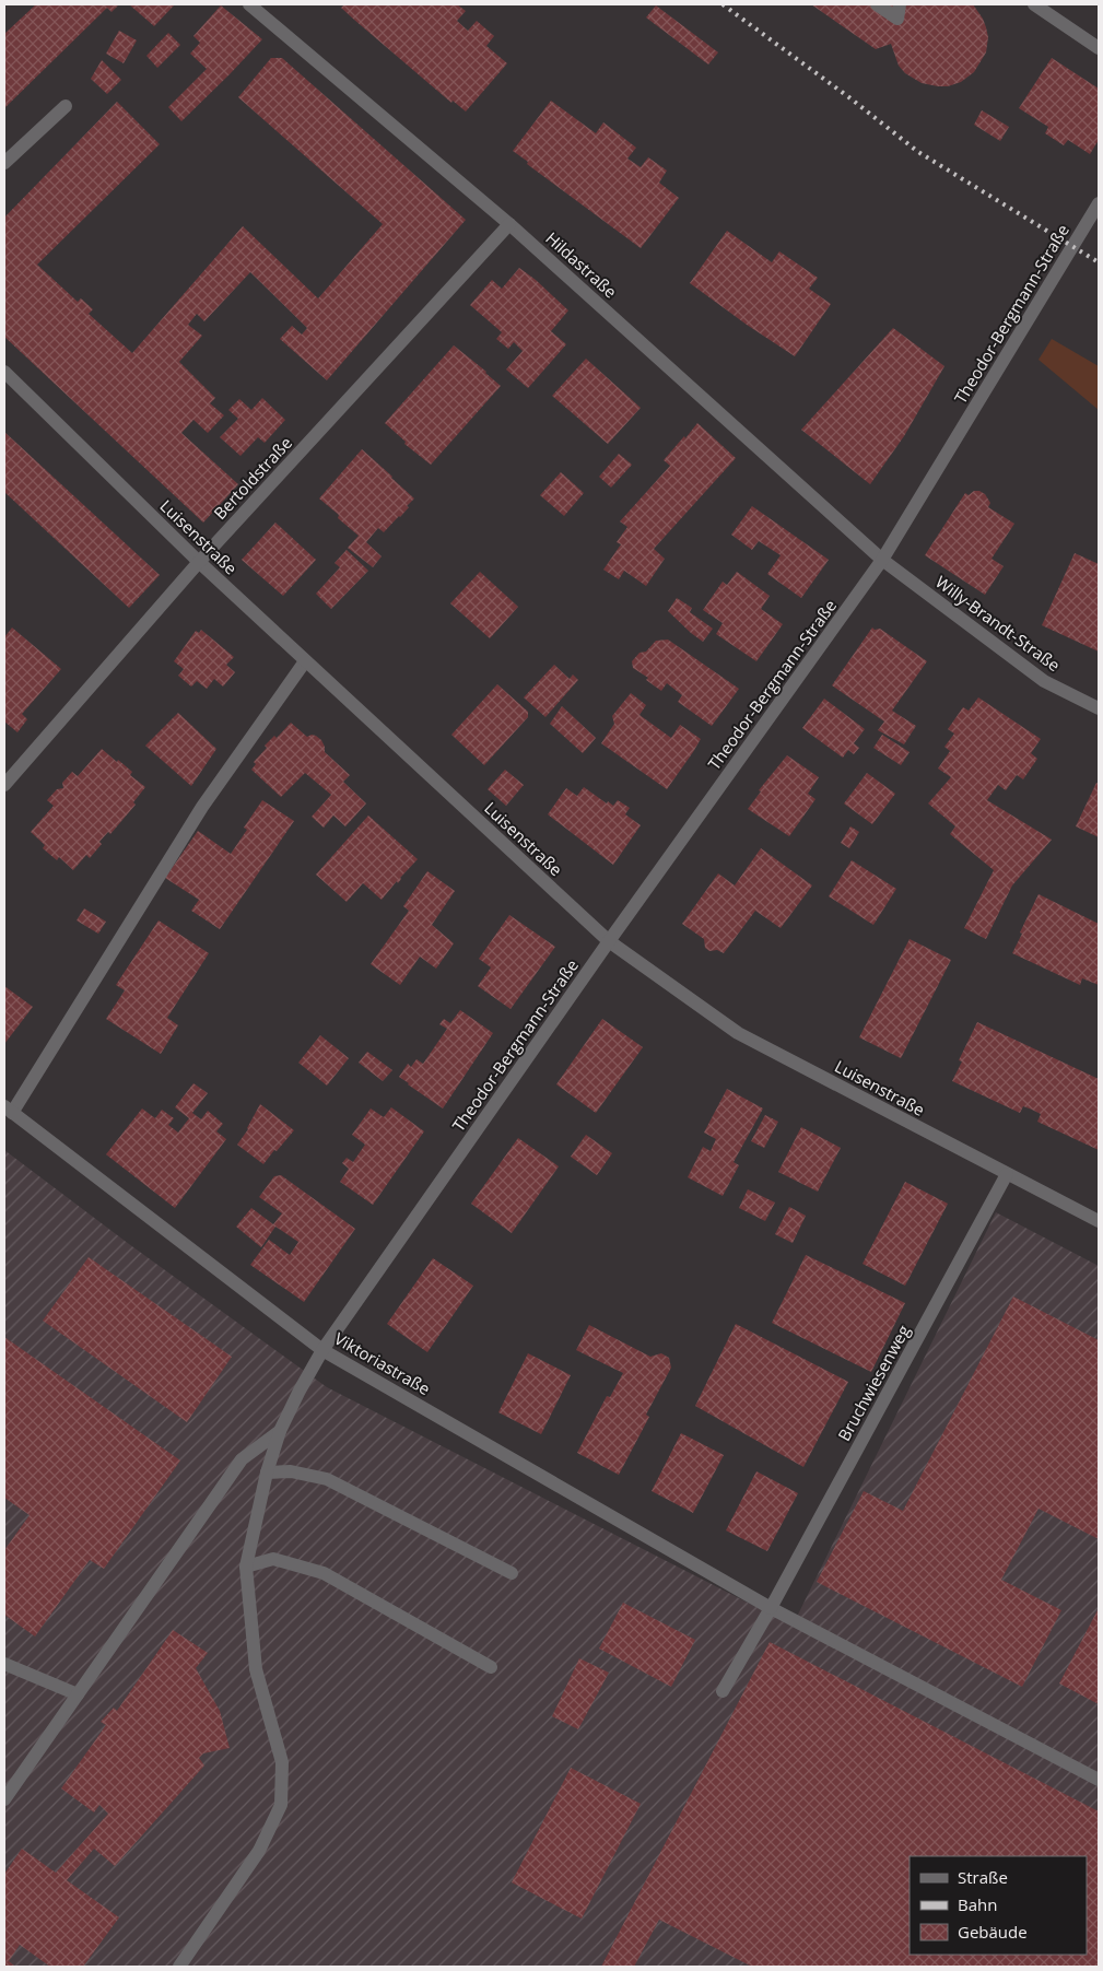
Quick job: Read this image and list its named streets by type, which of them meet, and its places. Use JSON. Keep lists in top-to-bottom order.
{
  "streets": {
    "street": [
      "Hildastraße",
      "Theodor-Bergmann-Straße",
      "Bertoldstraße",
      "Luisenstraße",
      "Willy-Brandt-Straße",
      "Viktoriastraße",
      "Bruchwiesenweg"
    ]
  },
  "crossings": [
    ["Hildastraße", "Theodor-Bergmann-Straße"],
    ["Hildastraße", "Bertoldstraße"],
    ["Hildastraße", "Willy-Brandt-Straße"],
    ["Theodor-Bergmann-Straße", "Luisenstraße"],
    ["Theodor-Bergmann-Straße", "Willy-Brandt-Straße"],
    ["Theodor-Bergmann-Straße", "Viktoriastraße"],
    ["Bertoldstraße", "Luisenstraße"],
    ["Luisenstraße", "Bruchwiesenweg"],
    ["Viktoriastraße", "Bruchwiesenweg"]
  ],
  "legend": ["Straße", "Bahn", "Gebäude"]
}
